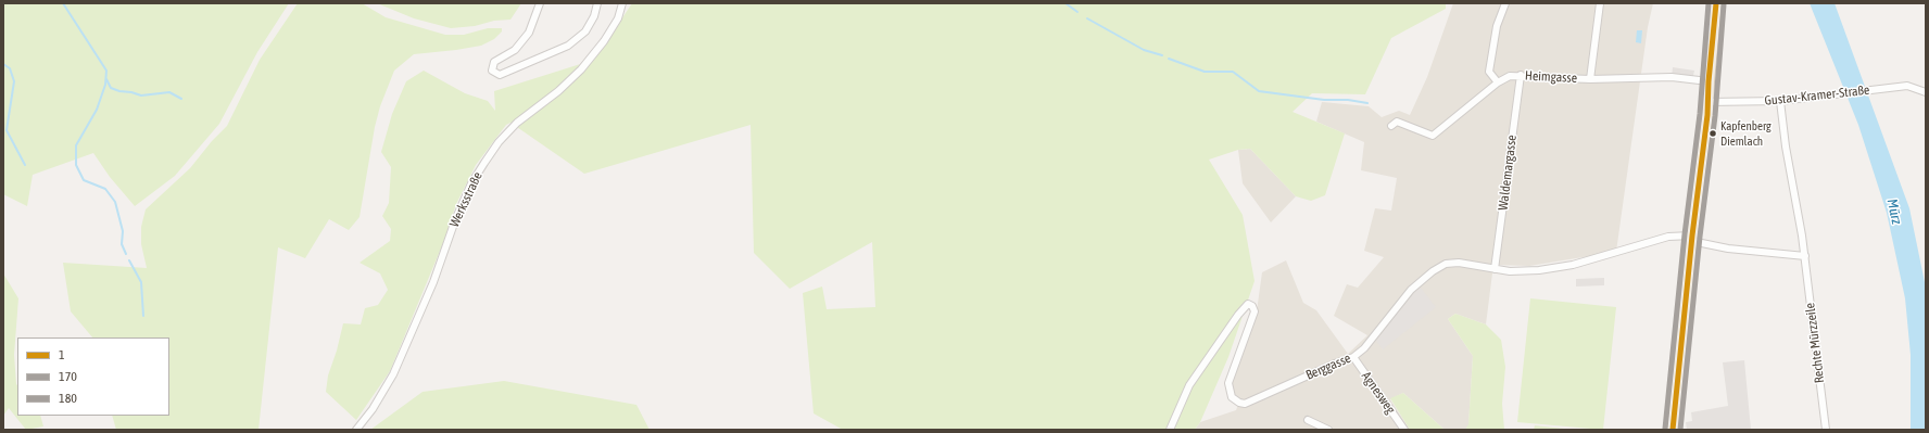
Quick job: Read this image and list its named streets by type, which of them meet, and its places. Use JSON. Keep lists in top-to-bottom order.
{
  "streets": {
    "street": [
      "Heimgasse",
      "Gustav-Kramer-Straße",
      "Waldemargasse",
      "Werksstraße",
      "Rechte Mürzzeile",
      "Berggasse",
      "Agnesweg"
    ]
  },
  "crossings": [
    ["Heimgasse", "Waldemargasse"],
    ["Gustav-Kramer-Straße", "Rechte Mürzzeile"],
    ["Waldemargasse", "Berggasse"],
    ["Berggasse", "Agnesweg"]
  ],
  "water": ["Mürz"],
  "places": ["Kapfenberg Diemlach"],
  "lines": ["transit line 1", "transit line 180", "transit line 170"],
  "legend": ["1", "170", "180"]
}
